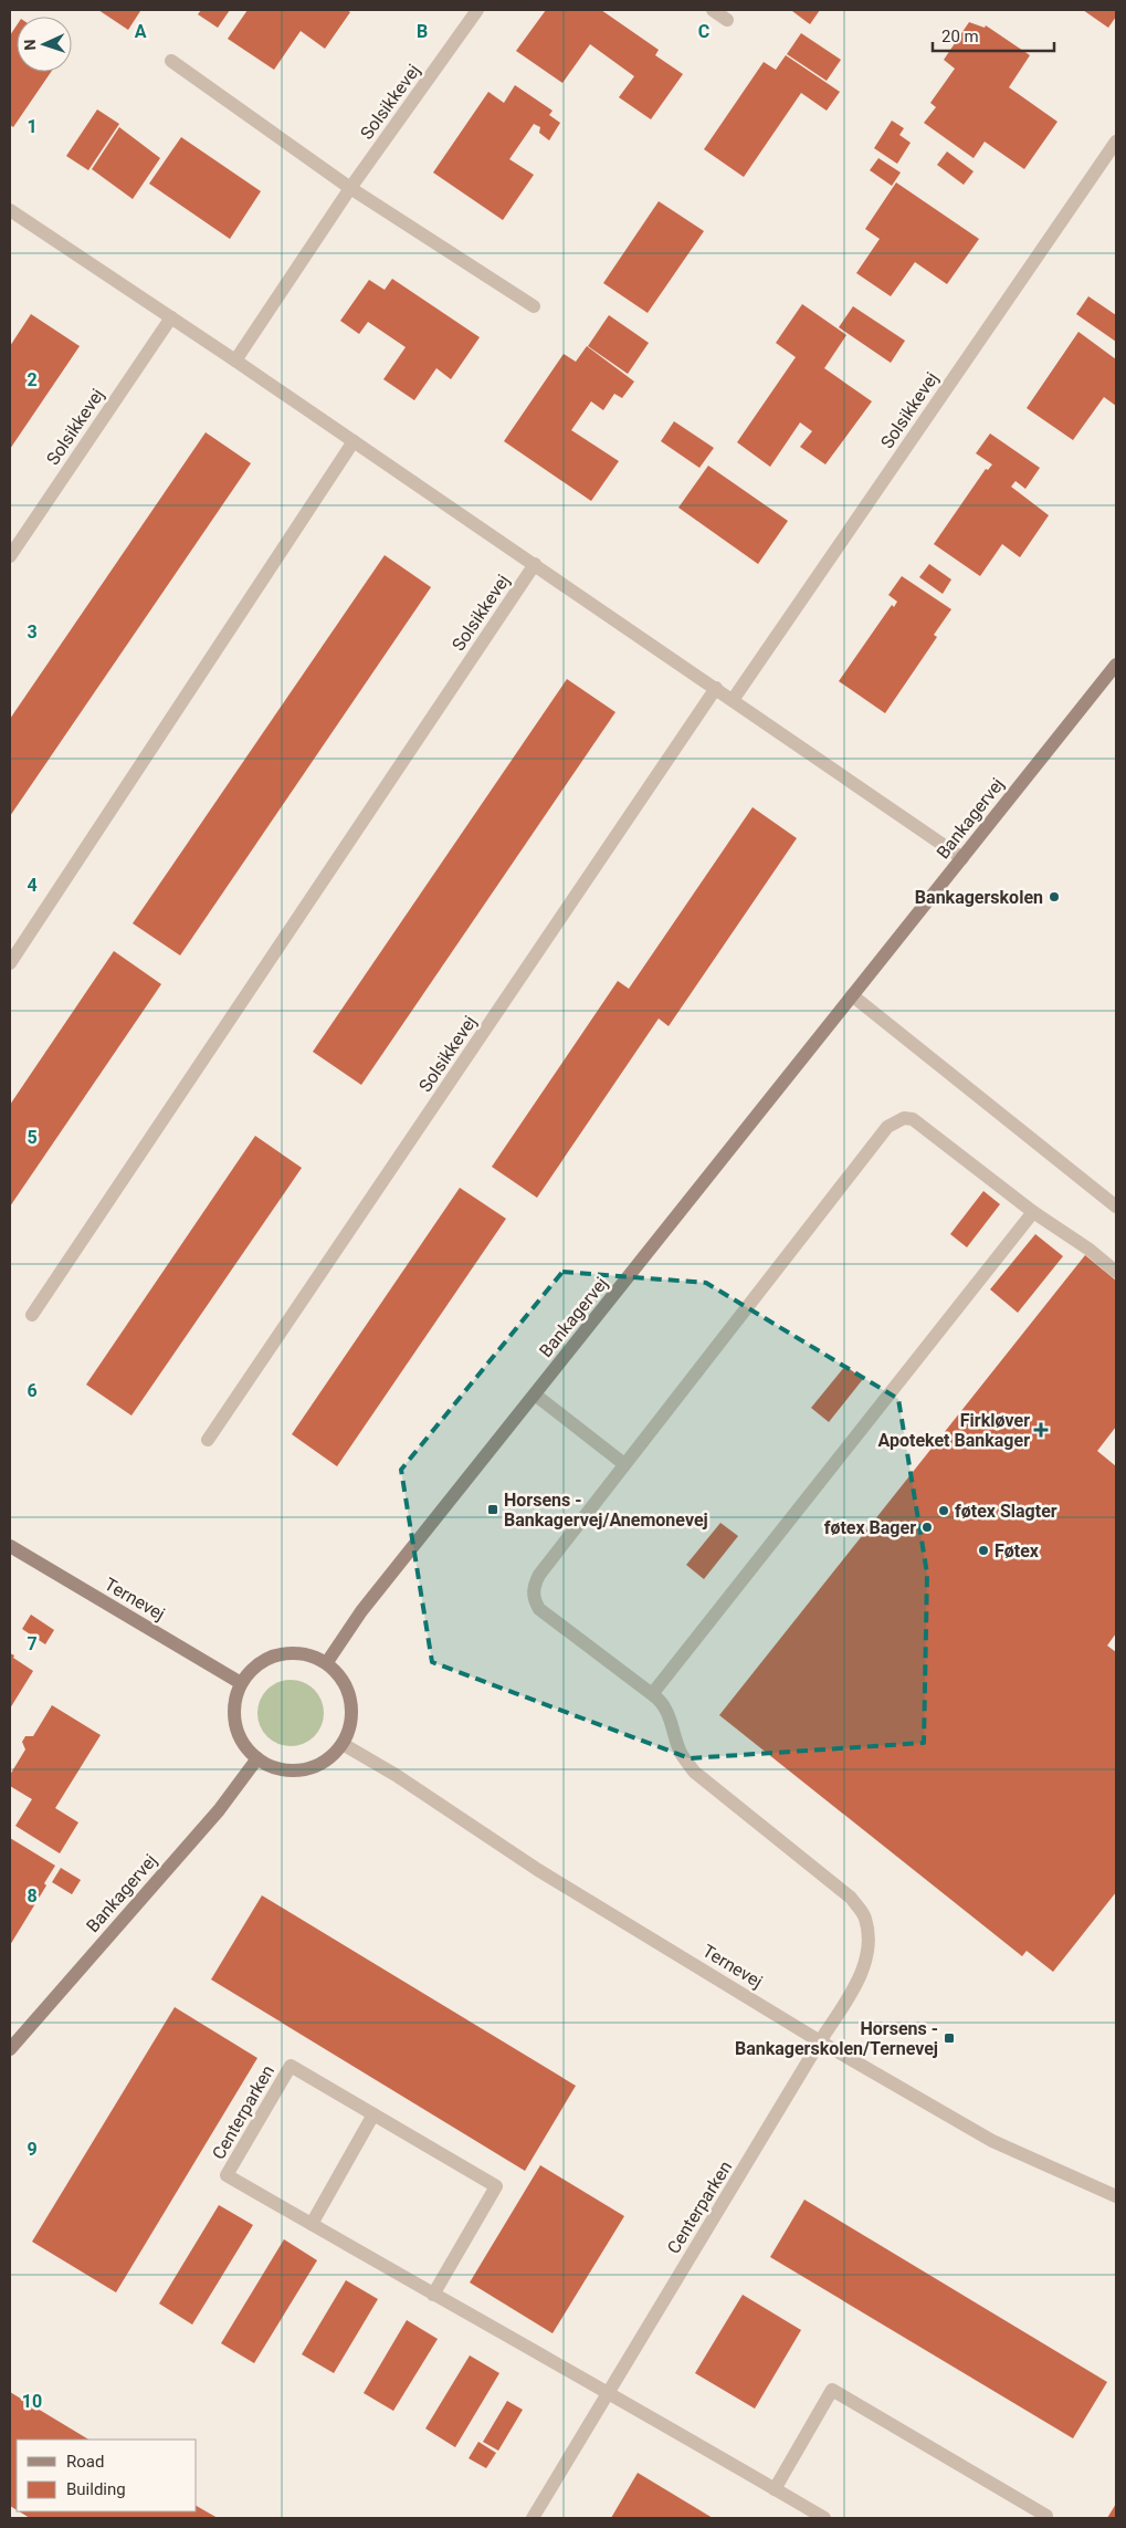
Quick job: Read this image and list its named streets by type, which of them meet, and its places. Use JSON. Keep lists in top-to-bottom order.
{
  "streets": {
    "street": [
      "Solsikkevej",
      "Bankagervej",
      "Ternevej",
      "Centerparken"
    ]
  },
  "crossings": [
    ["Solsikkevej", "Bankagervej"],
    ["Bankagervej", "Ternevej"],
    ["Ternevej", "Centerparken"]
  ],
  "places": {
    "other": [
      "Bankagerskolen",
      "føtex Slagter",
      "føtex Bager",
      "Føtex"
    ],
    "health": ["Firkløver Apoteket Bankager"],
    "transit": ["Horsens - Bankagervej/Anemonevej", "Horsens - Bankagerskolen/Ternevej"]
  },
  "legend": ["Road", "Building"],
  "scale_bar": "20 m",
  "north": "left",
  "grid": {
    "columns": ["A", "B", "C"],
    "rows": [
      "1",
      "2",
      "3",
      "4",
      "5",
      "6",
      "7",
      "8",
      "9",
      "10"
    ]
  }
}
